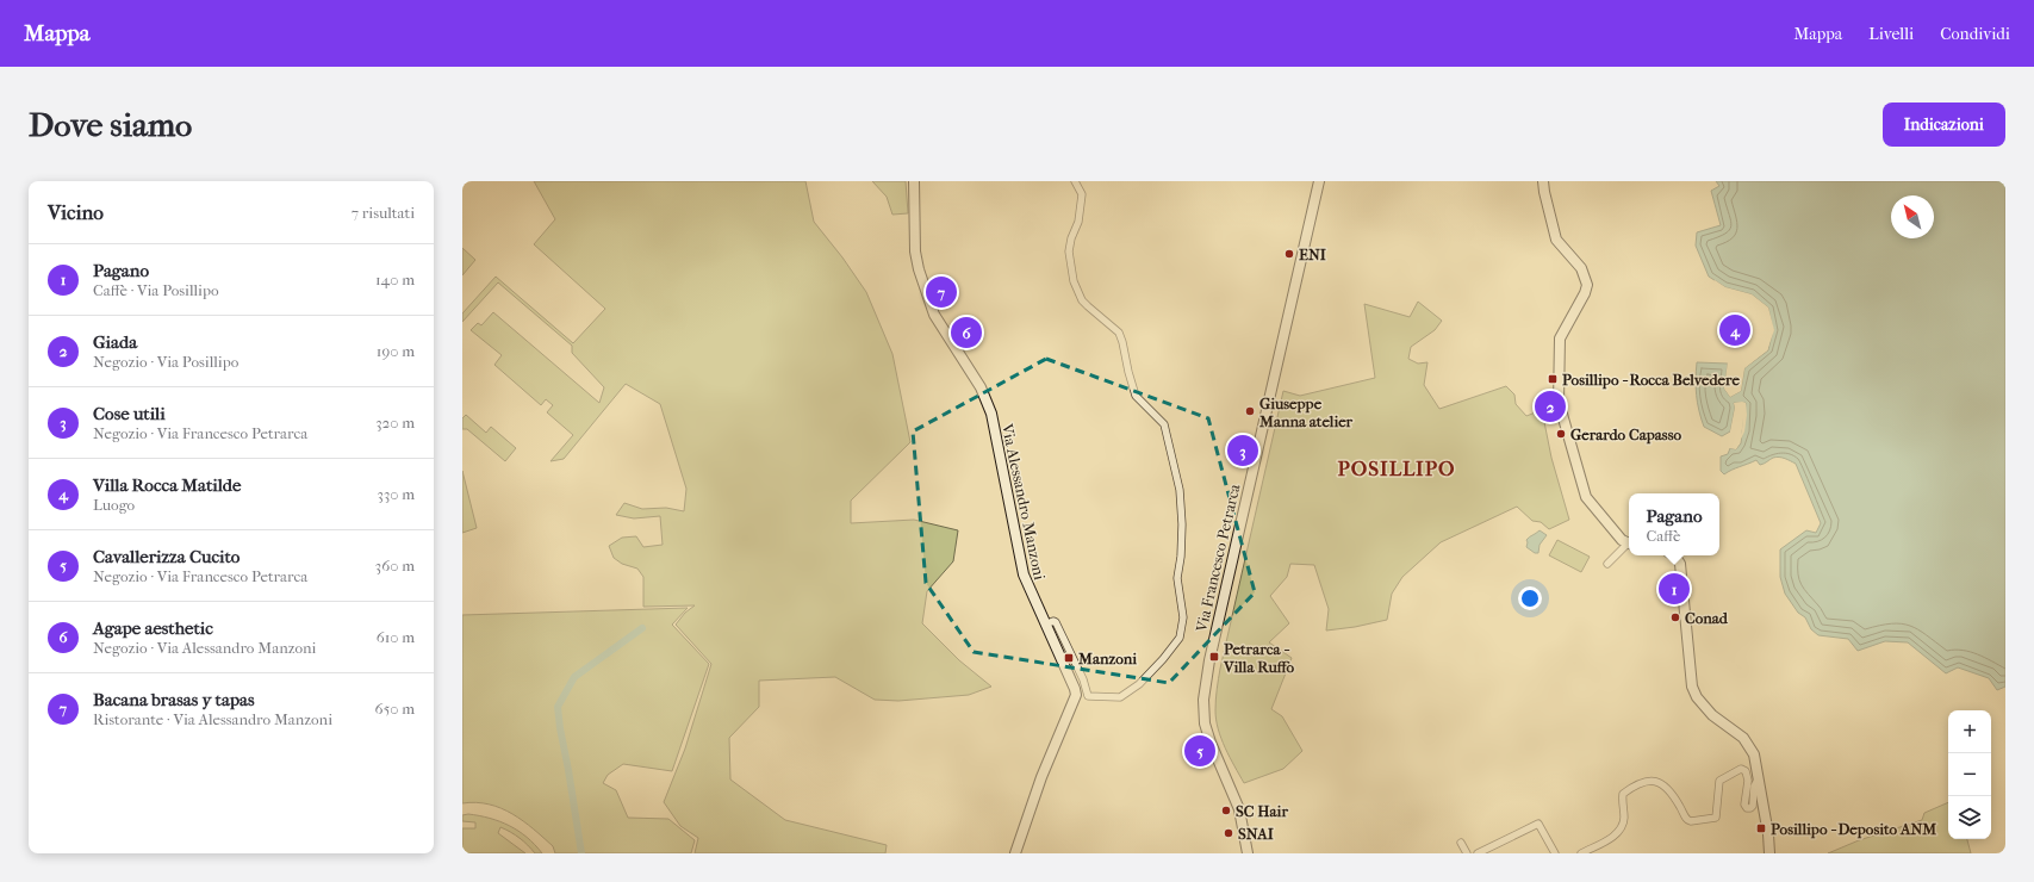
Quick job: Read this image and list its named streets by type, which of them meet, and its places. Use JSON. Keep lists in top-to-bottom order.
{
  "streets": {
    "street": ["Via Alessandro Manzoni", "Via Francesco Petrarca"]
  },
  "districts": ["POSILLIPO"],
  "places": {
    "other": [
      "ENI",
      "Giuseppe Manna atelier",
      "Gerardo Capasso",
      "Conad",
      "SC Hair",
      "SNAI"
    ],
    "transit": [
      "Posillipo - Rocca Belvedere",
      "Petrarca - Villa Ruffo",
      "Manzoni",
      "Posillipo - Deposito ANM"
    ]
  },
  "north": "top left",
  "page": {
    "header": "Mappa",
    "nav": ["Mappa", "Livelli", "Condividi"],
    "buttons": "Indicazioni",
    "title": "Dove siamo",
    "heading": ["Vicino", "7 risultati"],
    "list": [
      {
        "mark": "1",
        "name": "Pagano",
        "note": "Caffè · Via Posillipo",
        "value": "140 m"
      },
      {
        "mark": "2",
        "name": "Giada",
        "note": "Negozio · Via Posillipo",
        "value": "190 m"
      },
      {
        "mark": "3",
        "name": "Cose utili",
        "note": "Negozio · Via Francesco Petrarca",
        "value": "320 m"
      },
      {
        "mark": "4",
        "name": "Villa Rocca Matilde",
        "note": "Luogo",
        "value": "330 m"
      },
      {
        "mark": "5",
        "name": "Cavallerizza Cucito",
        "note": "Negozio · Via Francesco Petrarca",
        "value": "360 m"
      },
      {
        "mark": "6",
        "name": "Agape aesthetic",
        "note": "Negozio · Via Alessandro Manzoni",
        "value": "610 m"
      },
      {
        "mark": "7",
        "name": "Bacana brasas y tapas",
        "note": "Ristorante · Via Alessandro Manzoni",
        "value": "650 m"
      }
    ],
    "pins": [
      "7",
      "4",
      "6",
      "2",
      "3",
      "1",
      "5"
    ],
    "popup": ["Pagano", "Caffè"],
    "map_buttons": ["+", "−"]
  }
}
